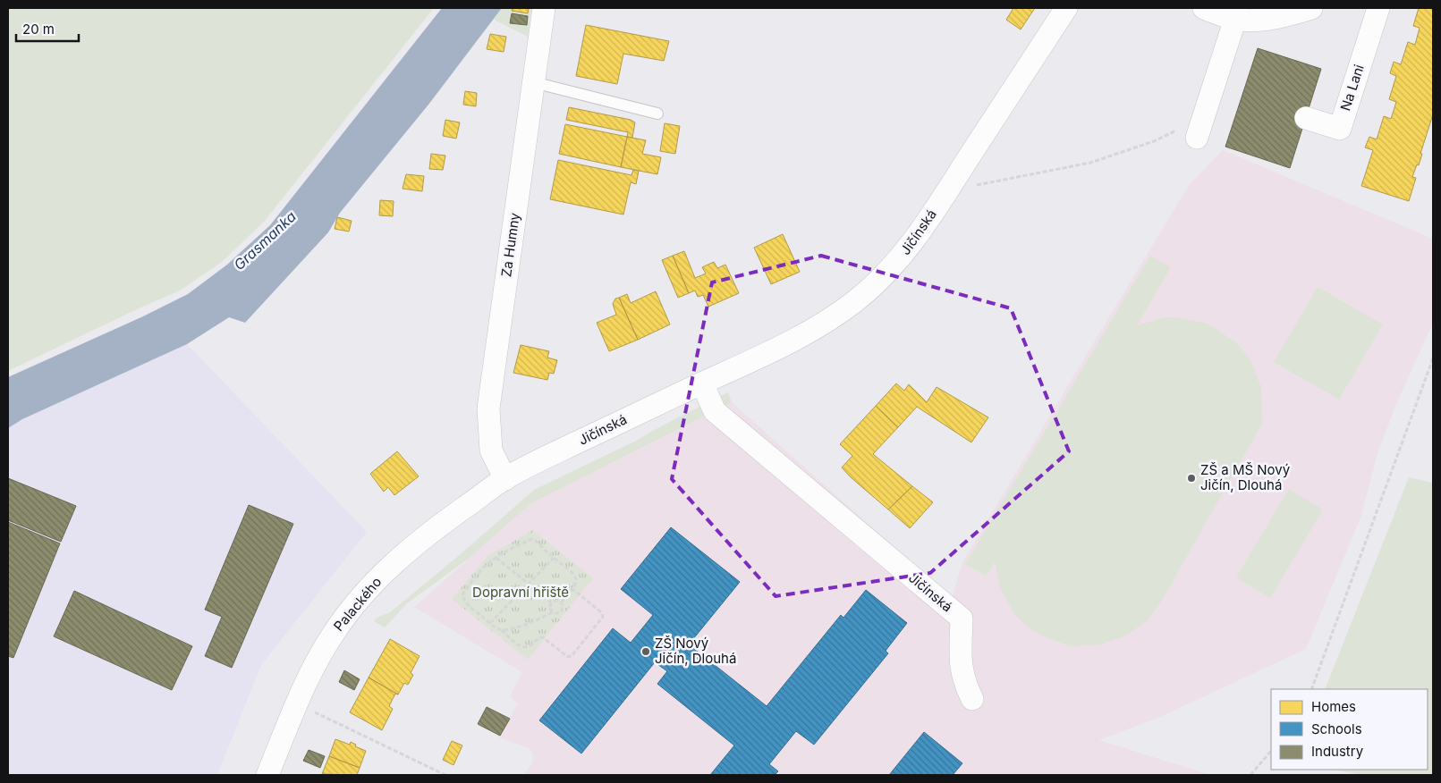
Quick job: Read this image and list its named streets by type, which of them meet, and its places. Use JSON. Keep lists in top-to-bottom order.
{
  "streets": {
    "street": [
      "Na Lani",
      "Jičínská",
      "Za Humny",
      "Palackého"
    ]
  },
  "crossings": [
    ["Jičínská", "Za Humny"],
    ["Jičínská", "Palackého"],
    ["Za Humny", "Palackého"]
  ],
  "water": ["Grasmanka"],
  "parks": ["Dopravní hřiště"],
  "places": ["ZŠ a MŠ Nový Jičín, Dlouhá", "ZŠ Nový Jičín, Dlouhá"],
  "legend": ["Homes", "Schools", "Industry"],
  "scale_bar": "20 m"
}
